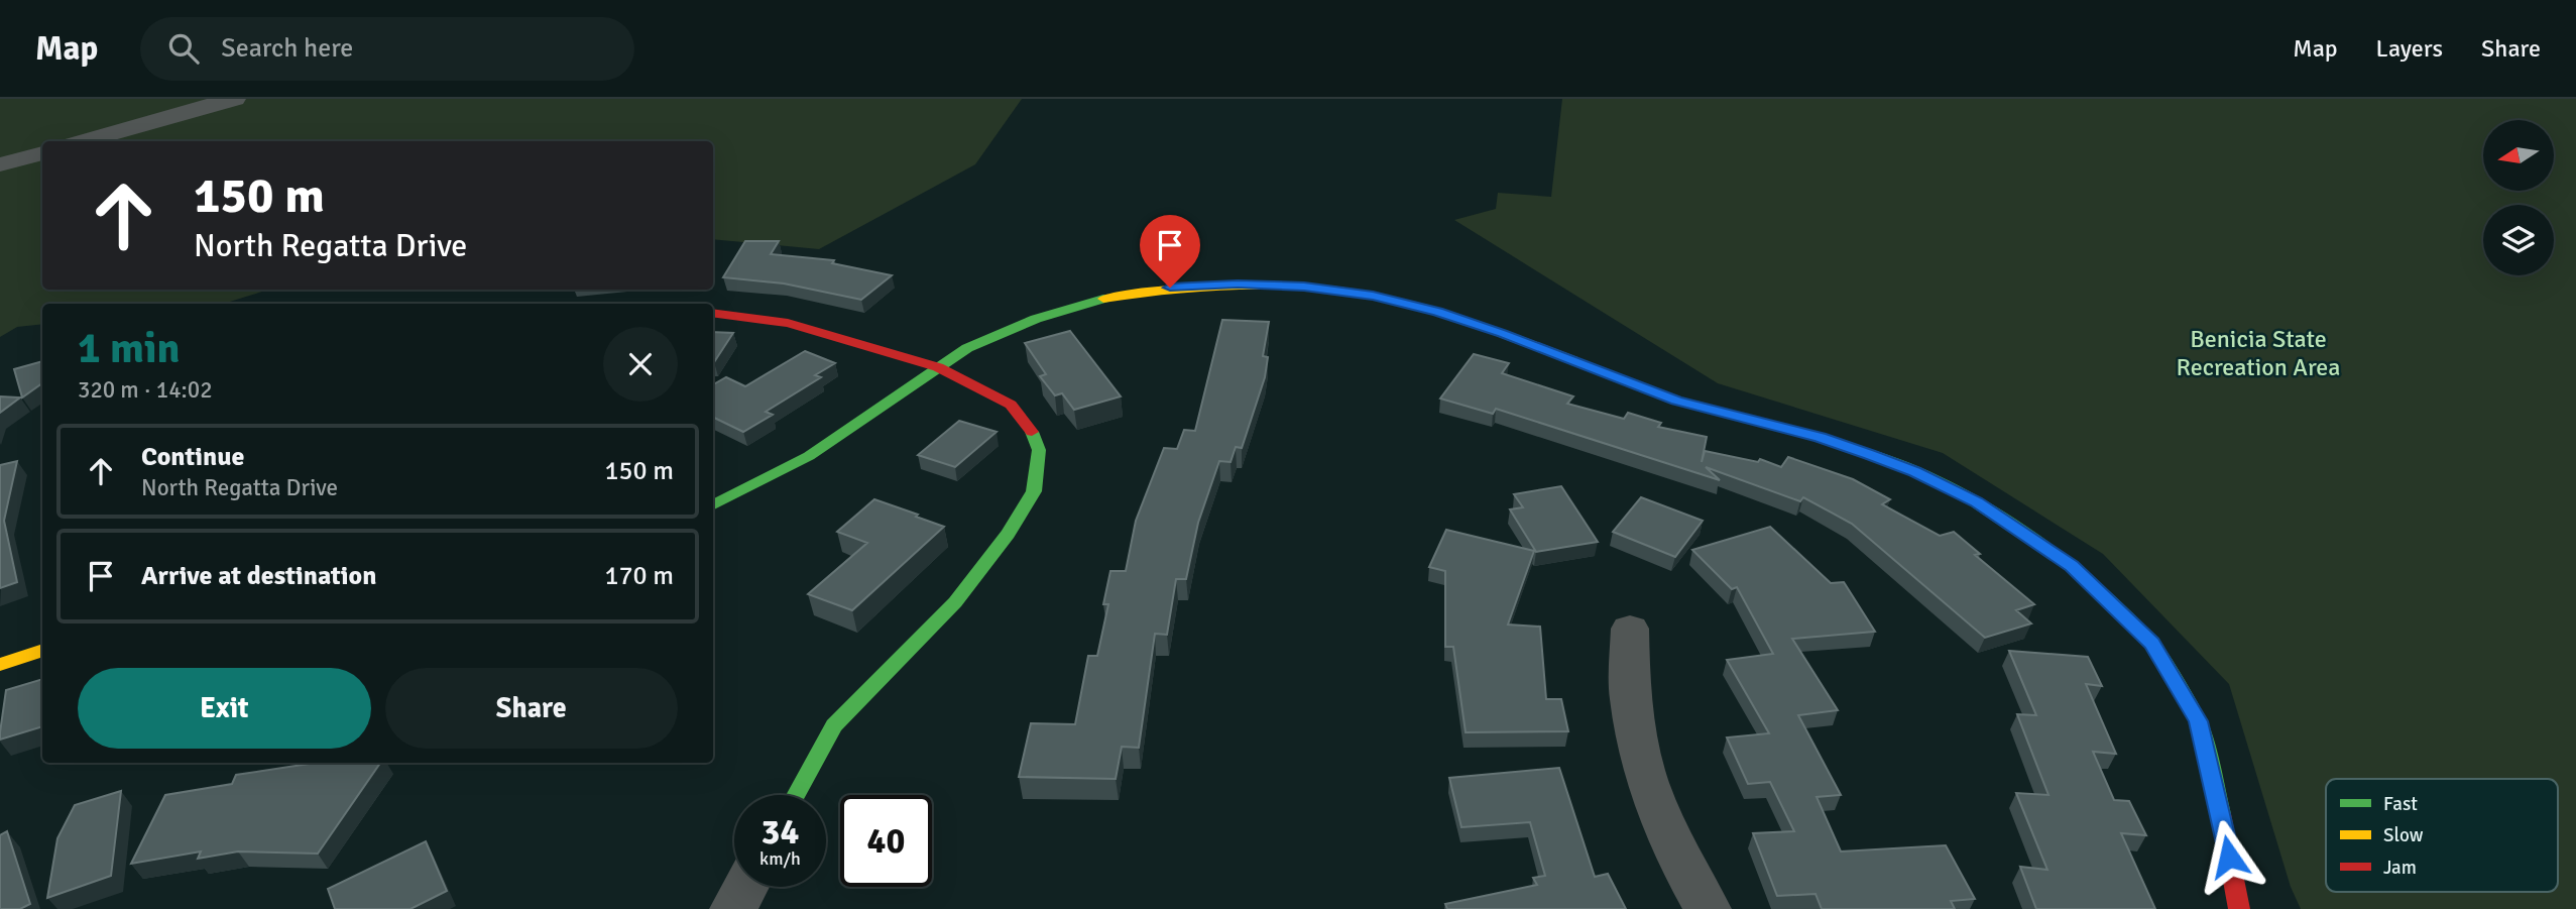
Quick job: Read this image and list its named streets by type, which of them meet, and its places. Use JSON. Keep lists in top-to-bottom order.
{
  "parks": ["Benicia State Recreation Area"],
  "legend": ["Fast", "Slow", "Jam"],
  "north": "left",
  "page": {
    "header": "Map",
    "search": "Search here",
    "nav": ["Map", "Layers", "Share"],
    "turn": ["150 m", "North Regatta Drive"],
    "heading": ["1 min", "320 m · 14:02"],
    "list": [
      {
        "name": "Continue",
        "note": "North Regatta Drive",
        "value": "150 m"
      },
      {
        "name": "Arrive at destination",
        "value": "170 m"
      }
    ],
    "buttons": ["Exit", "Share"],
    "speed": "34 km/h",
    "limit": "40"
  }
}
